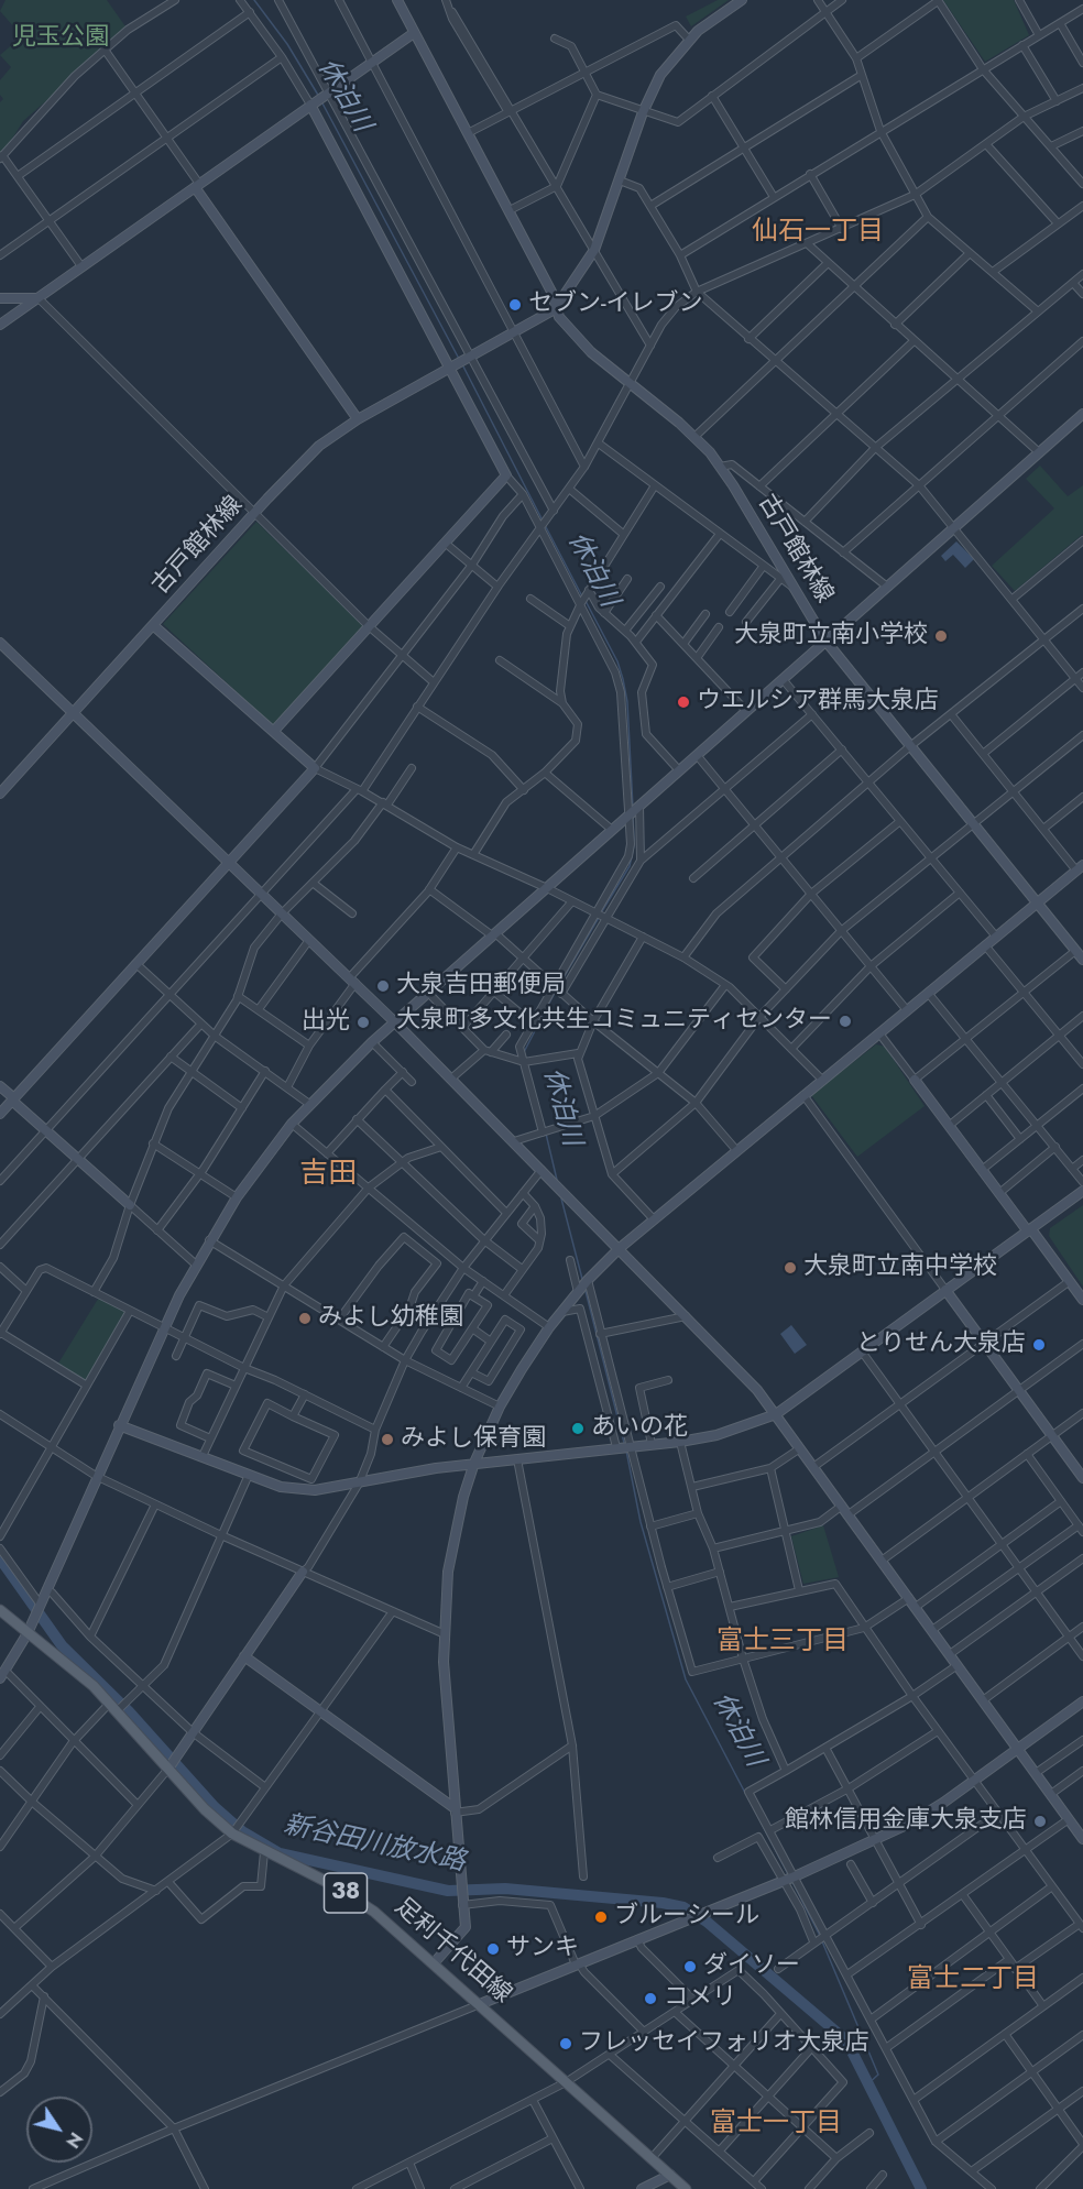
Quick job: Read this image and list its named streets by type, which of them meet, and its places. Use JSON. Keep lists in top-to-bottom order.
{
  "streets": {
    "main road": ["38", "足利千代田線"],
    "street": ["古戸館林線"]
  },
  "districts": [
    "仙石一丁目",
    "吉田",
    "富士三丁目",
    "富士二丁目",
    "富士一丁目"
  ],
  "water": ["休泊川", "新谷田川放水路"],
  "parks": ["児玉公園"],
  "places": [
    "セブン-イレブン",
    "大泉町立南小学校",
    "ウエルシア群馬大泉店",
    "大泉吉田郵便局",
    "大泉町多文化共生コミュニティセンター",
    "出光",
    "大泉町立南中学校",
    "みよし幼稚園",
    "とりせん大泉店",
    "あいの花",
    "みよし保育園",
    "館林信用金庫大泉支店",
    "ブルーシール",
    "サンキ",
    "ダイソー",
    "コメリ",
    "フレッセイフォリオ大泉店"
  ],
  "north": "bottom right"
}
